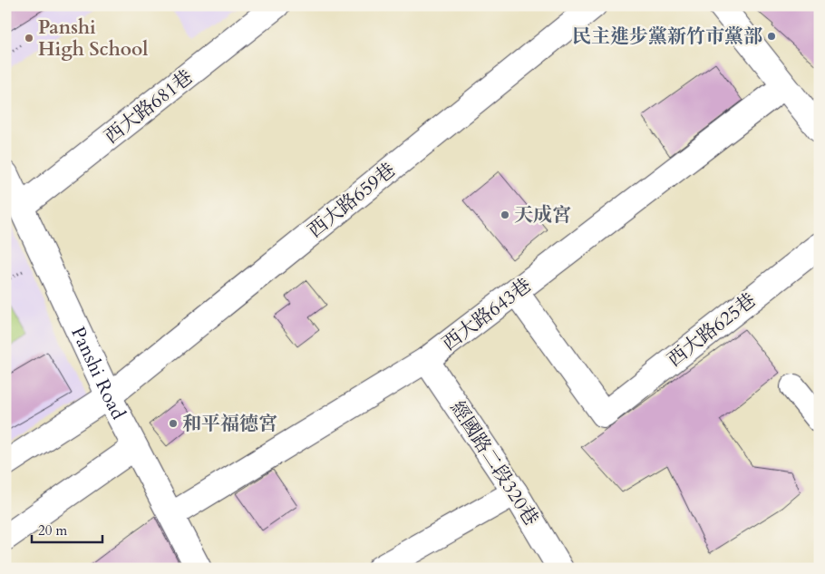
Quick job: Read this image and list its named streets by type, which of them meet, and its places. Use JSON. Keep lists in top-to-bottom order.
{
  "streets": {
    "street": [
      "西大路681巷",
      "西大路659巷",
      "西大路643巷",
      "西大路625巷",
      "Panshi Road",
      "經國路二段320巷"
    ]
  },
  "crossings": [
    ["西大路681巷", "Panshi Road"],
    ["西大路659巷", "Panshi Road"],
    ["西大路643巷", "西大路625巷"],
    ["西大路643巷", "Panshi Road"],
    ["西大路643巷", "經國路二段320巷"]
  ],
  "places": [
    "民主進步黨新竹市黨部",
    "Panshi High School",
    "天成宮",
    "和平福德宮"
  ],
  "scale_bar": "20 m"
}
